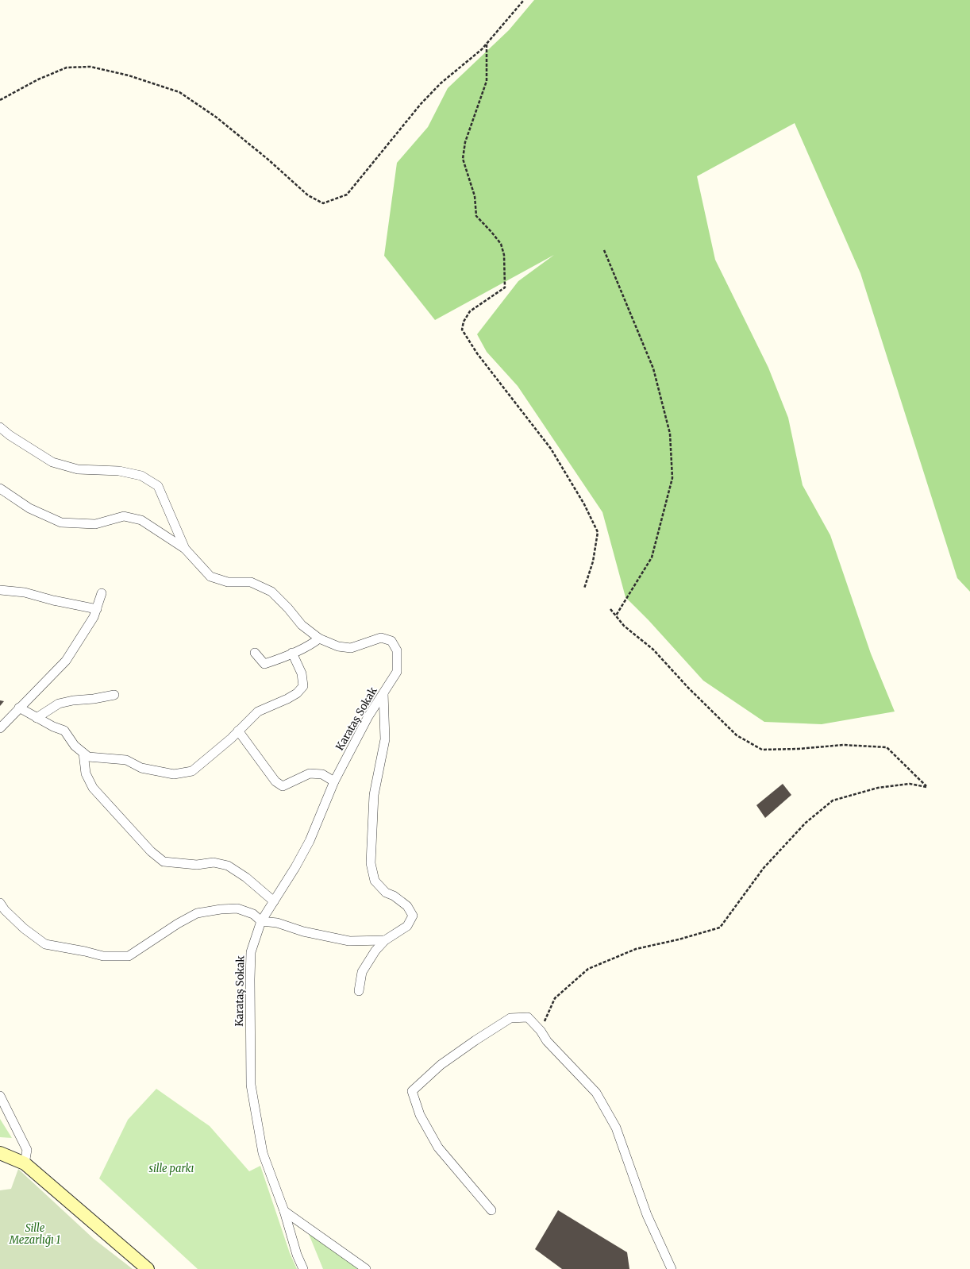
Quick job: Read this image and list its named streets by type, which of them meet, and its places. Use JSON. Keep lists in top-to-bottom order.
{
  "streets": {
    "street": ["Karataş Sokak"]
  },
  "parks": ["sille parkı", "Sille Mezarlığı 1"]
}
